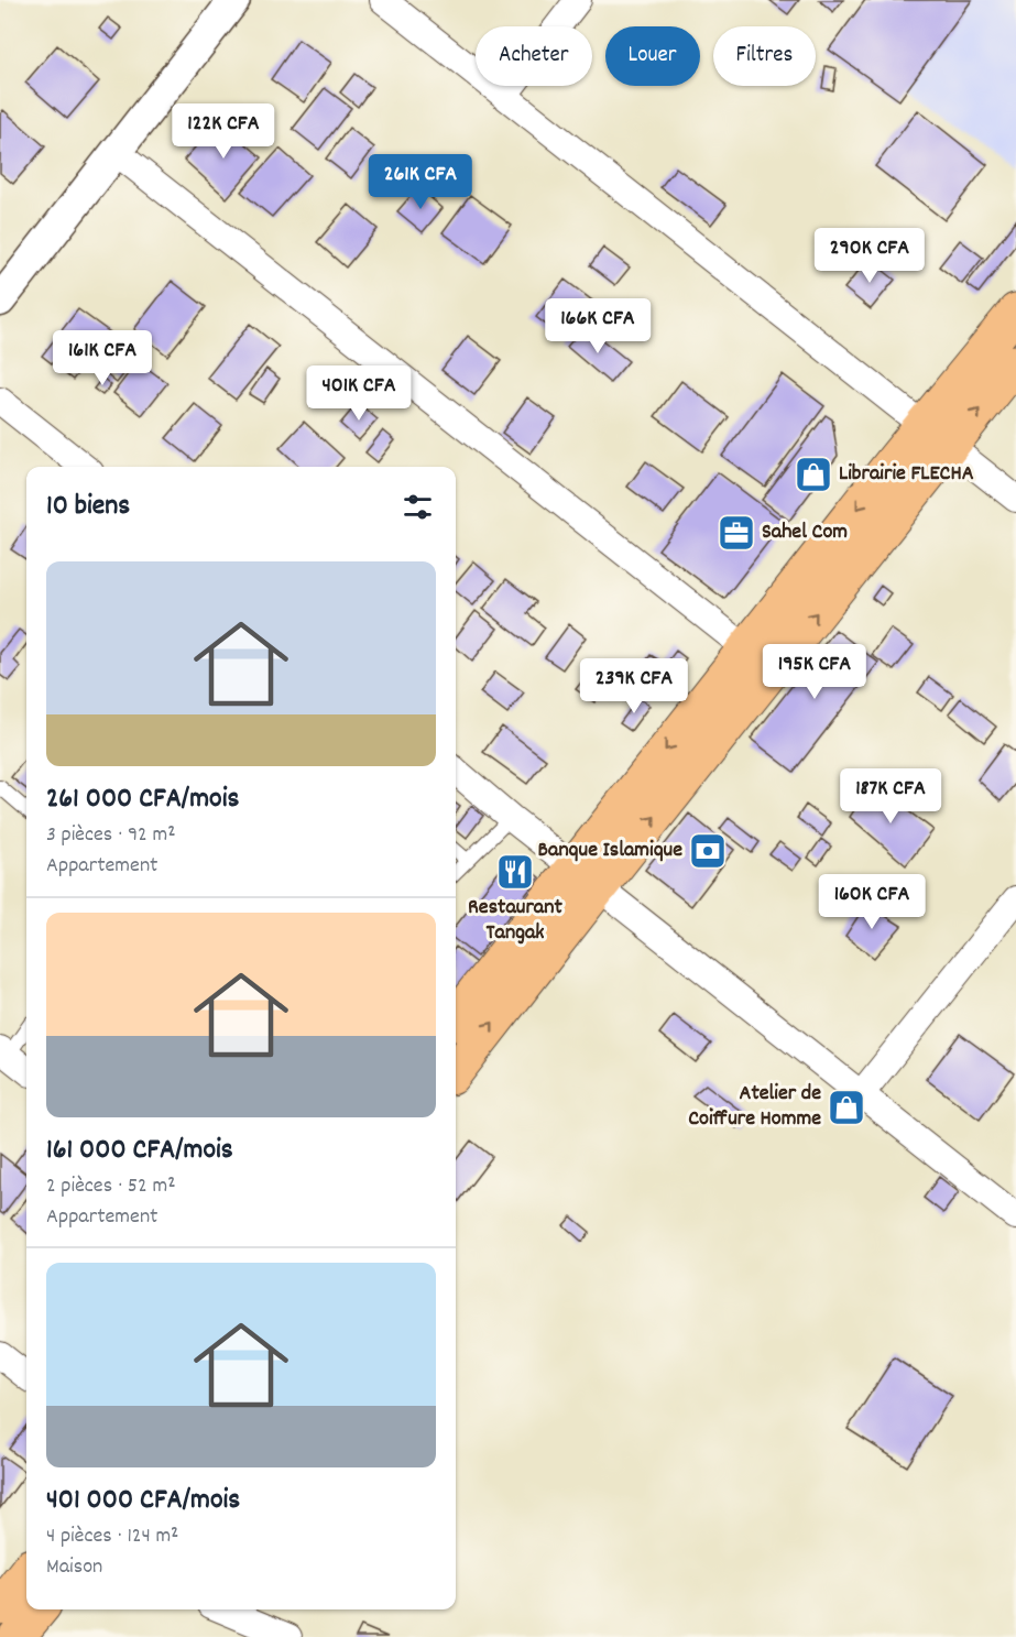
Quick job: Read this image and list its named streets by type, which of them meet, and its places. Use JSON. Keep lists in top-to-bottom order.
{
  "places": {
    "shop": ["Librairie FLECHA", "Atelier de Coiffure Homme"],
    "office": ["Sahel Com"],
    "bank": ["Banque Islamique"],
    "restaurant": ["Restaurant Tangak"]
  },
  "page": {
    "chip": ["Acheter", "Louer", "Filtres"],
    "price": [
      "122K CFA",
      "261K CFA",
      "290K CFA",
      "166K CFA",
      "161K CFA",
      "401K CFA",
      "195K CFA",
      "239K CFA",
      "187K CFA",
      "160K CFA"
    ],
    "heading": "10 biens",
    "list": [
      {
        "name": "261 000 CFA/mois",
        "note": "3 pièces · 92 m² · Appartement"
      },
      {
        "name": "161 000 CFA/mois",
        "note": "2 pièces · 52 m² · Appartement"
      },
      {
        "name": "401 000 CFA/mois",
        "note": "4 pièces · 124 m² · Maison"
      }
    ]
  }
}
